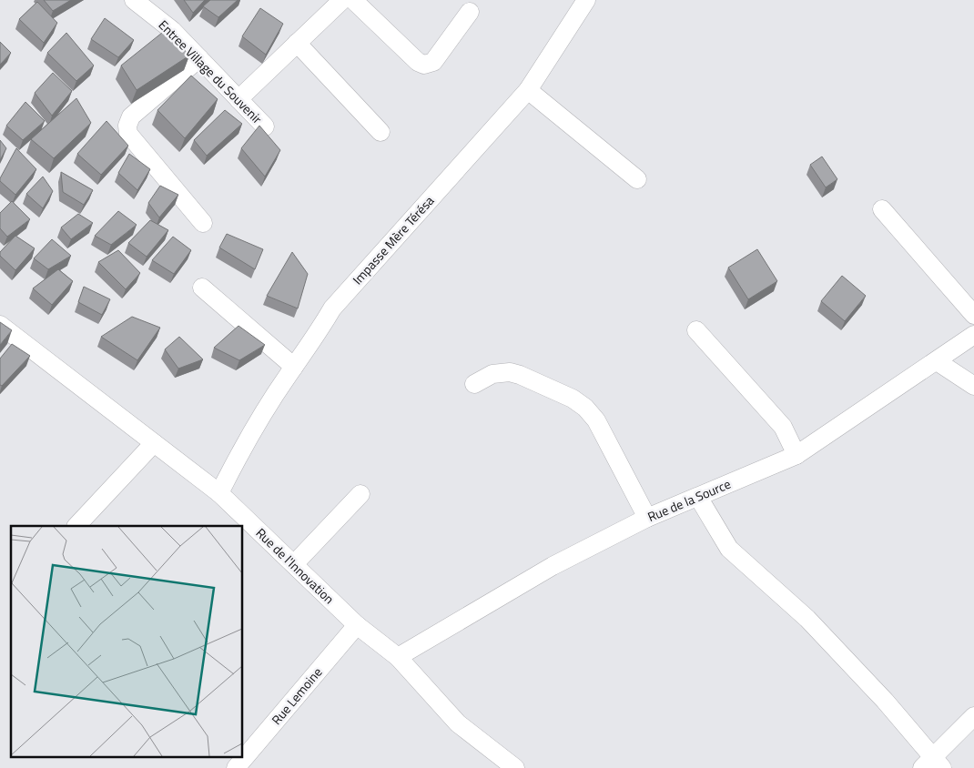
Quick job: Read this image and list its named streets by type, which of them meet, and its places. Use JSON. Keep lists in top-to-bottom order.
{
  "streets": {
    "street": [
      "Entree Village du Souvenir",
      "Impasse Mère Térésa",
      "Rue de la Source",
      "Rue de l'Innovation",
      "Rue Lemoine"
    ]
  },
  "crossings": [
    ["Impasse Mère Térésa", "Rue de l'Innovation"],
    ["Rue de la Source", "Rue de l'Innovation"],
    ["Rue de l'Innovation", "Rue Lemoine"]
  ]
}
